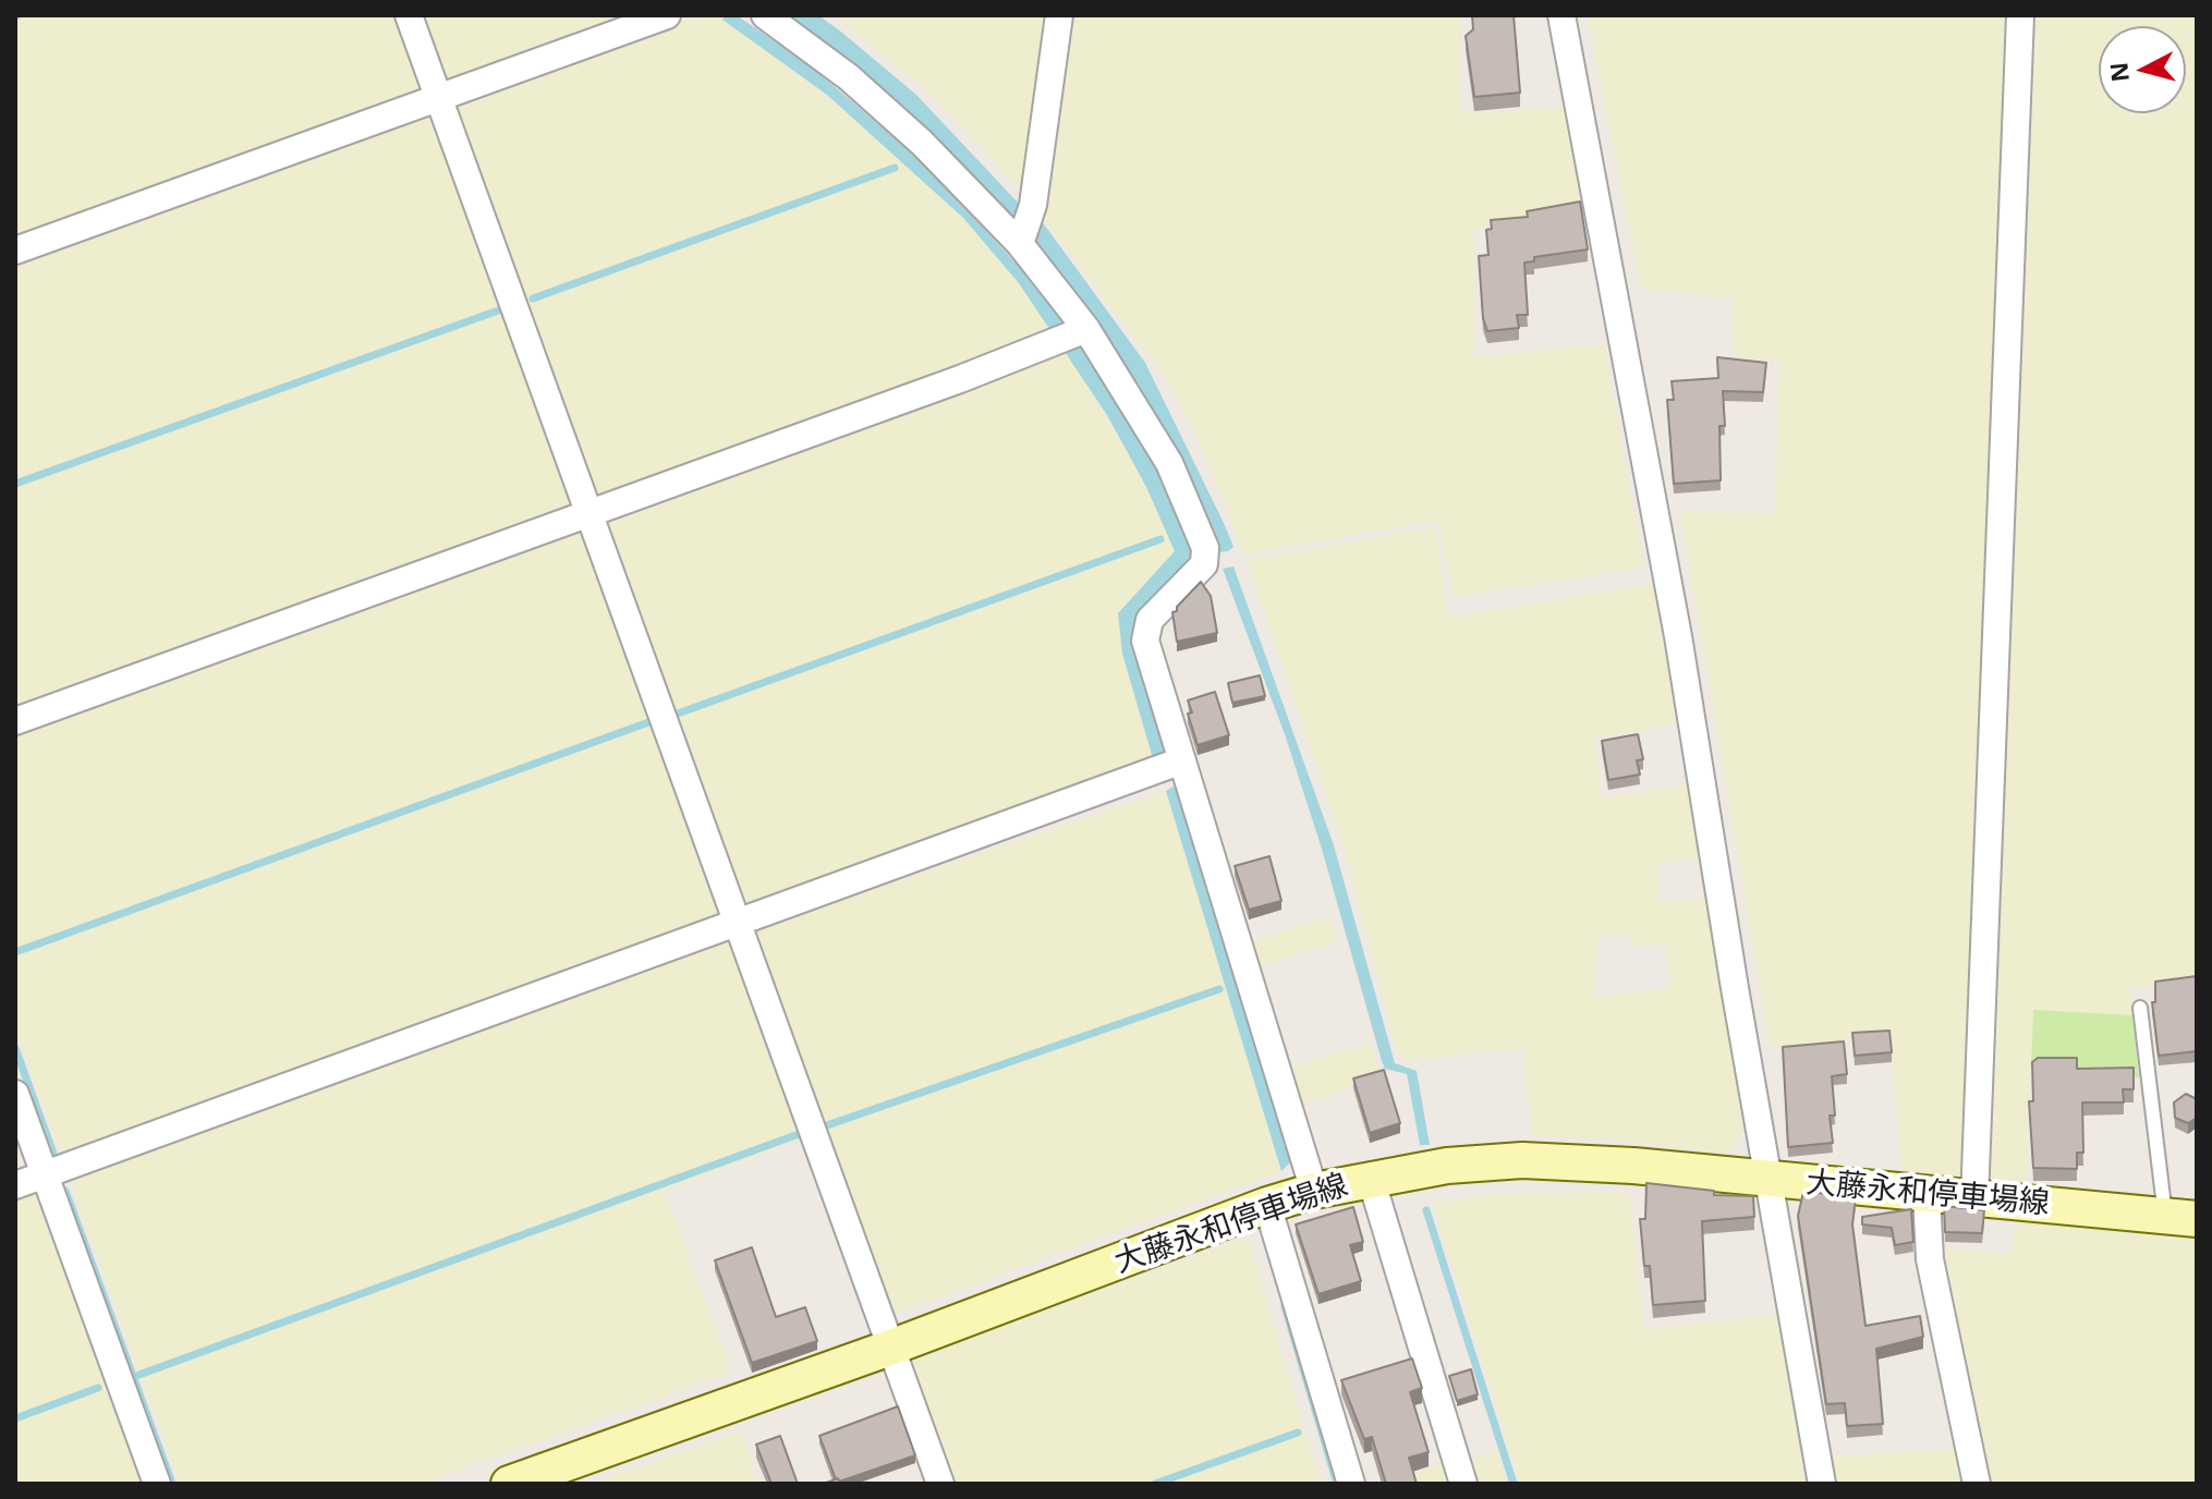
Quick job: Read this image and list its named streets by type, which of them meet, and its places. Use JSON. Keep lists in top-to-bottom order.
{
  "streets": {
    "main road": ["大藤永和停車場線"]
  },
  "north": "left"
}
